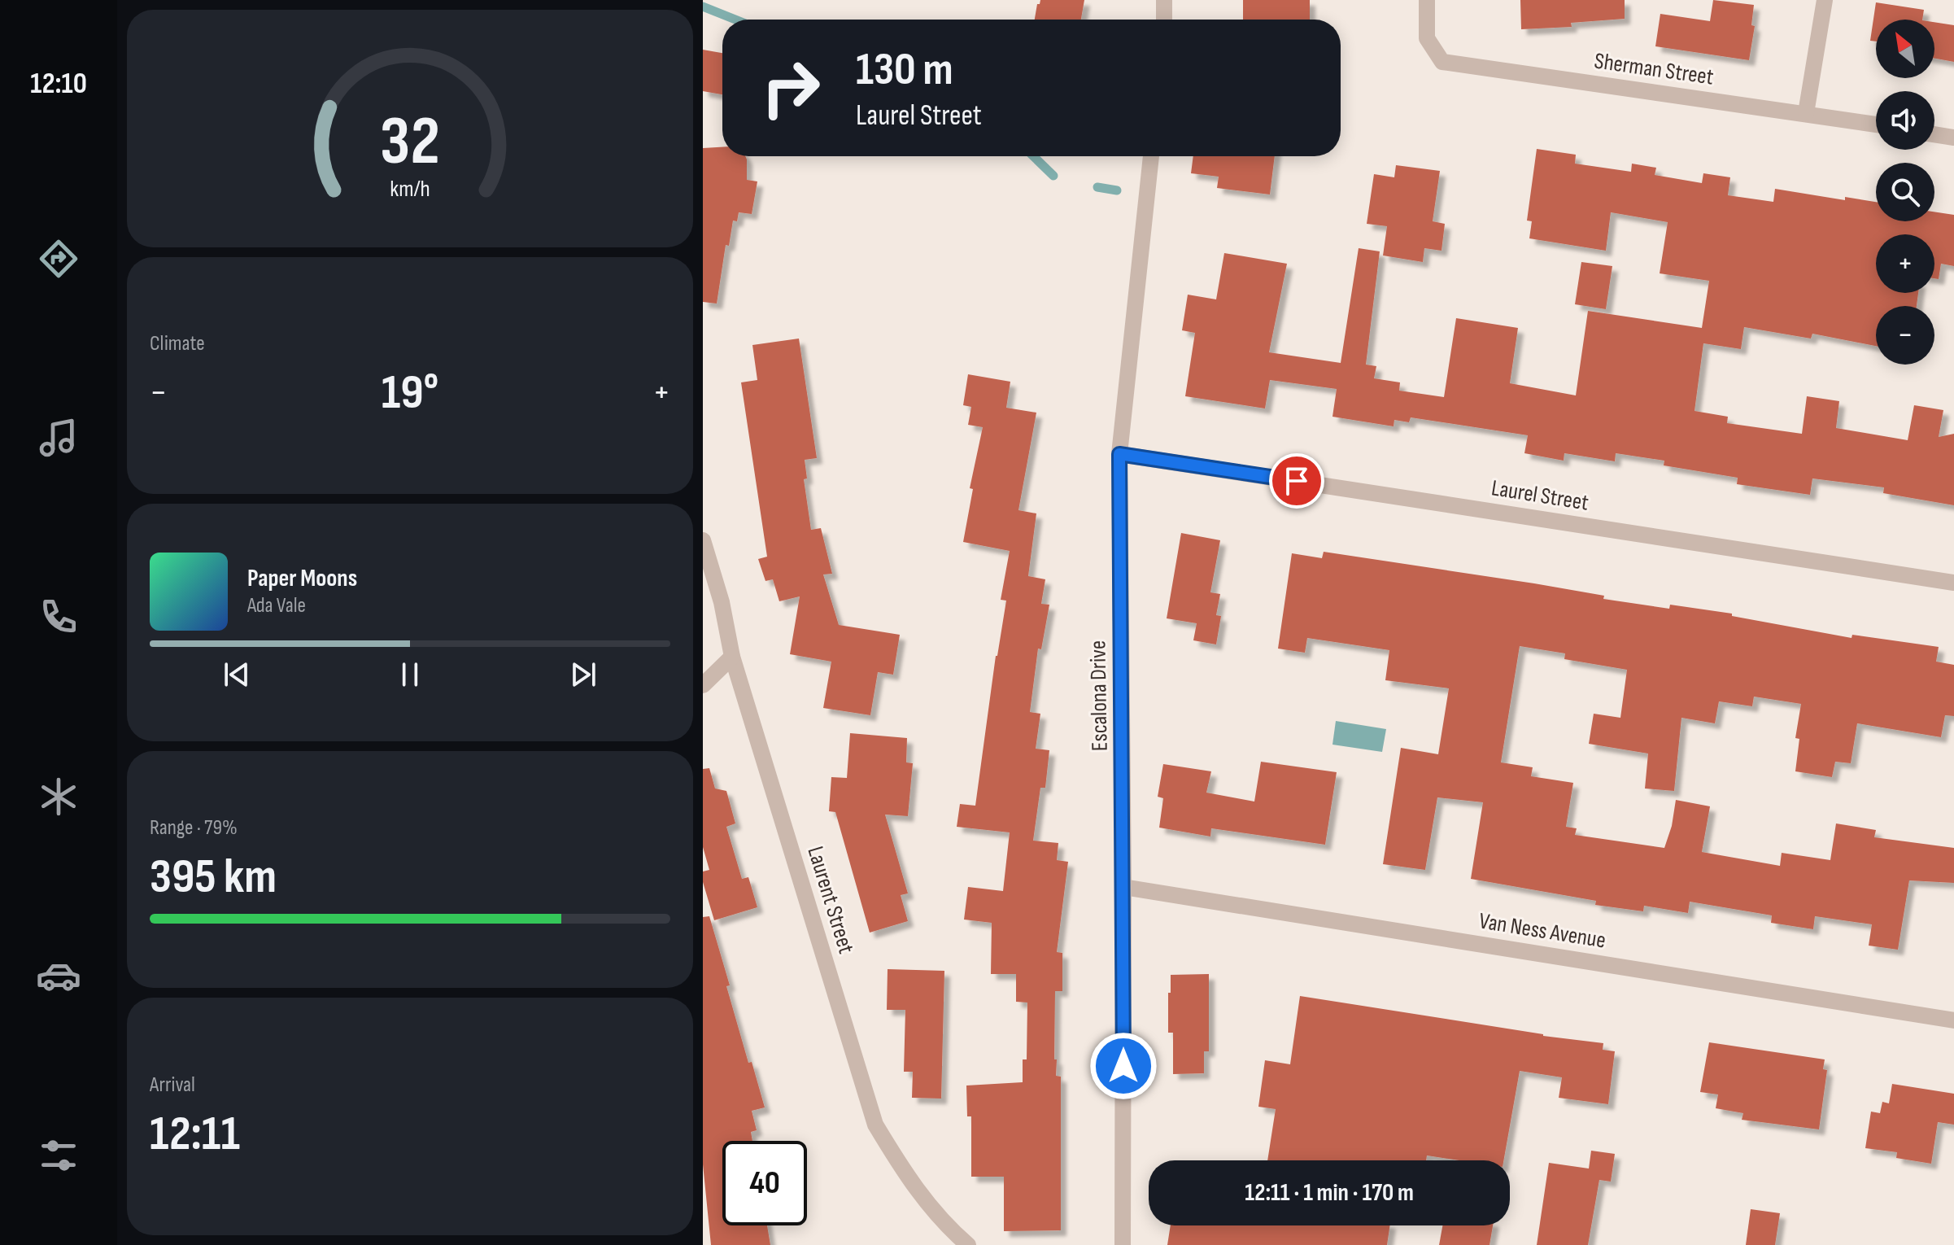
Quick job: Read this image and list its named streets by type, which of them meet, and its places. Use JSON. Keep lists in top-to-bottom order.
{
  "streets": {
    "street": [
      "Sherman Street",
      "Laurel Street",
      "Escalona Drive",
      "Laurent Street",
      "Van Ness Avenue"
    ]
  },
  "crossings": [
    ["Laurel Street", "Escalona Drive"],
    ["Escalona Drive", "Van Ness Avenue"]
  ],
  "north": "top left",
  "page": {
    "tabs": "12:10",
    "map_buttons": ["+", "−"],
    "turn": ["130 m", "Laurel Street"],
    "tile": [
      "Climate",
      ["Range · 79%", "395 km"],
      ["Arrival", "12:11"]
    ],
    "heat": ["−", "19°", "+"],
    "song": ["Paper Moons", "Ada Vale"],
    "limit": "40",
    "trip": "12:11 · 1 min · 170 m",
    "gauge": ["32", "km/h"]
  }
}
